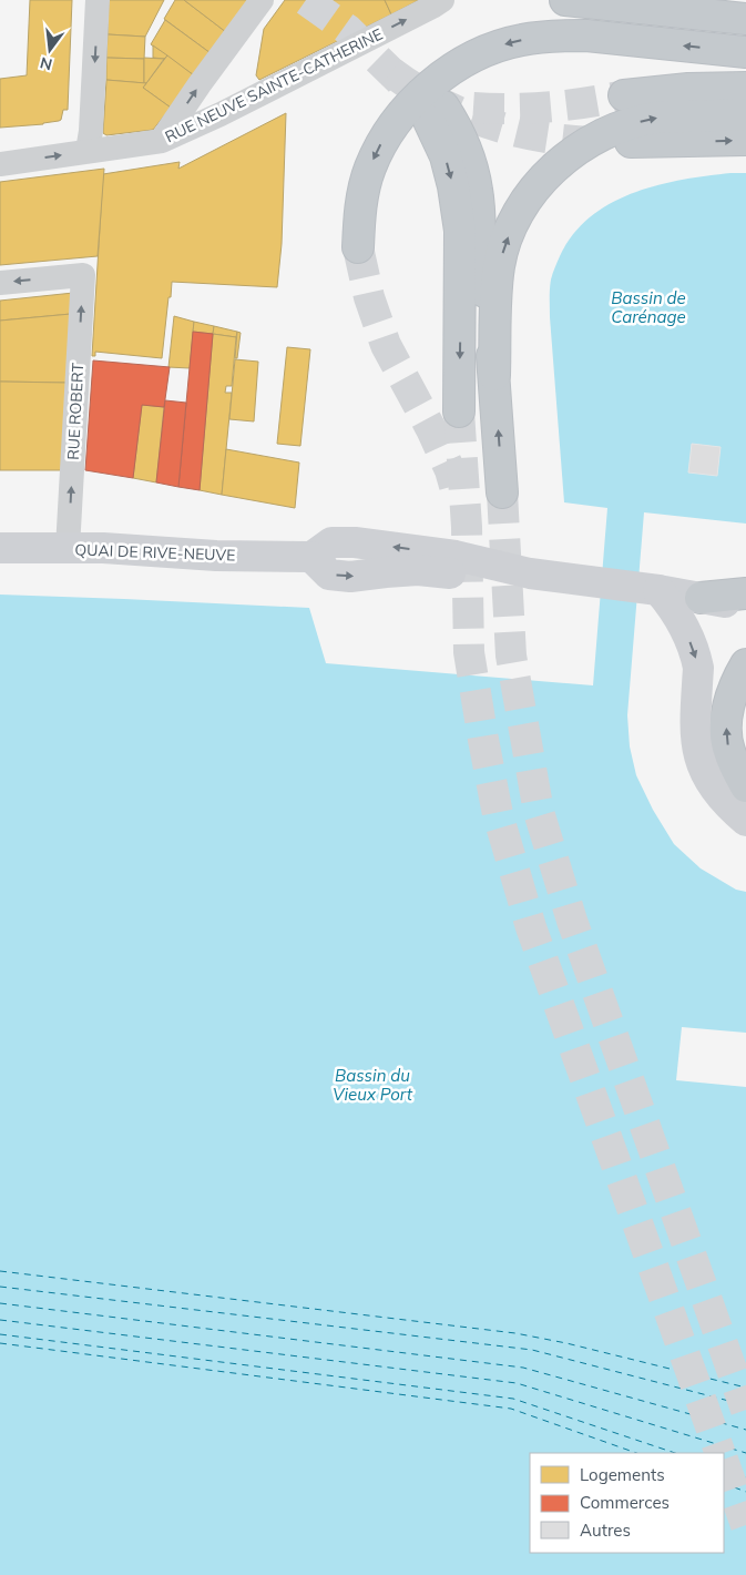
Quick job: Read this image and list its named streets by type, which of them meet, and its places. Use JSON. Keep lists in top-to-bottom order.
{
  "streets": {
    "main road": ["QUAI DE RIVE-NEUVE"],
    "street": ["RUE NEUVE SAINTE-CATHERINE", "RUE ROBERT"]
  },
  "crossings": [
    ["RUE ROBERT", "QUAI DE RIVE-NEUVE"]
  ],
  "one_way": ["RUE NEUVE SAINTE-CATHERINE"],
  "water": ["Bassin de Carénage", "Bassin du Vieux Port"],
  "legend": ["Logements", "Commerces", "Autres"],
  "north": "bottom"
}
